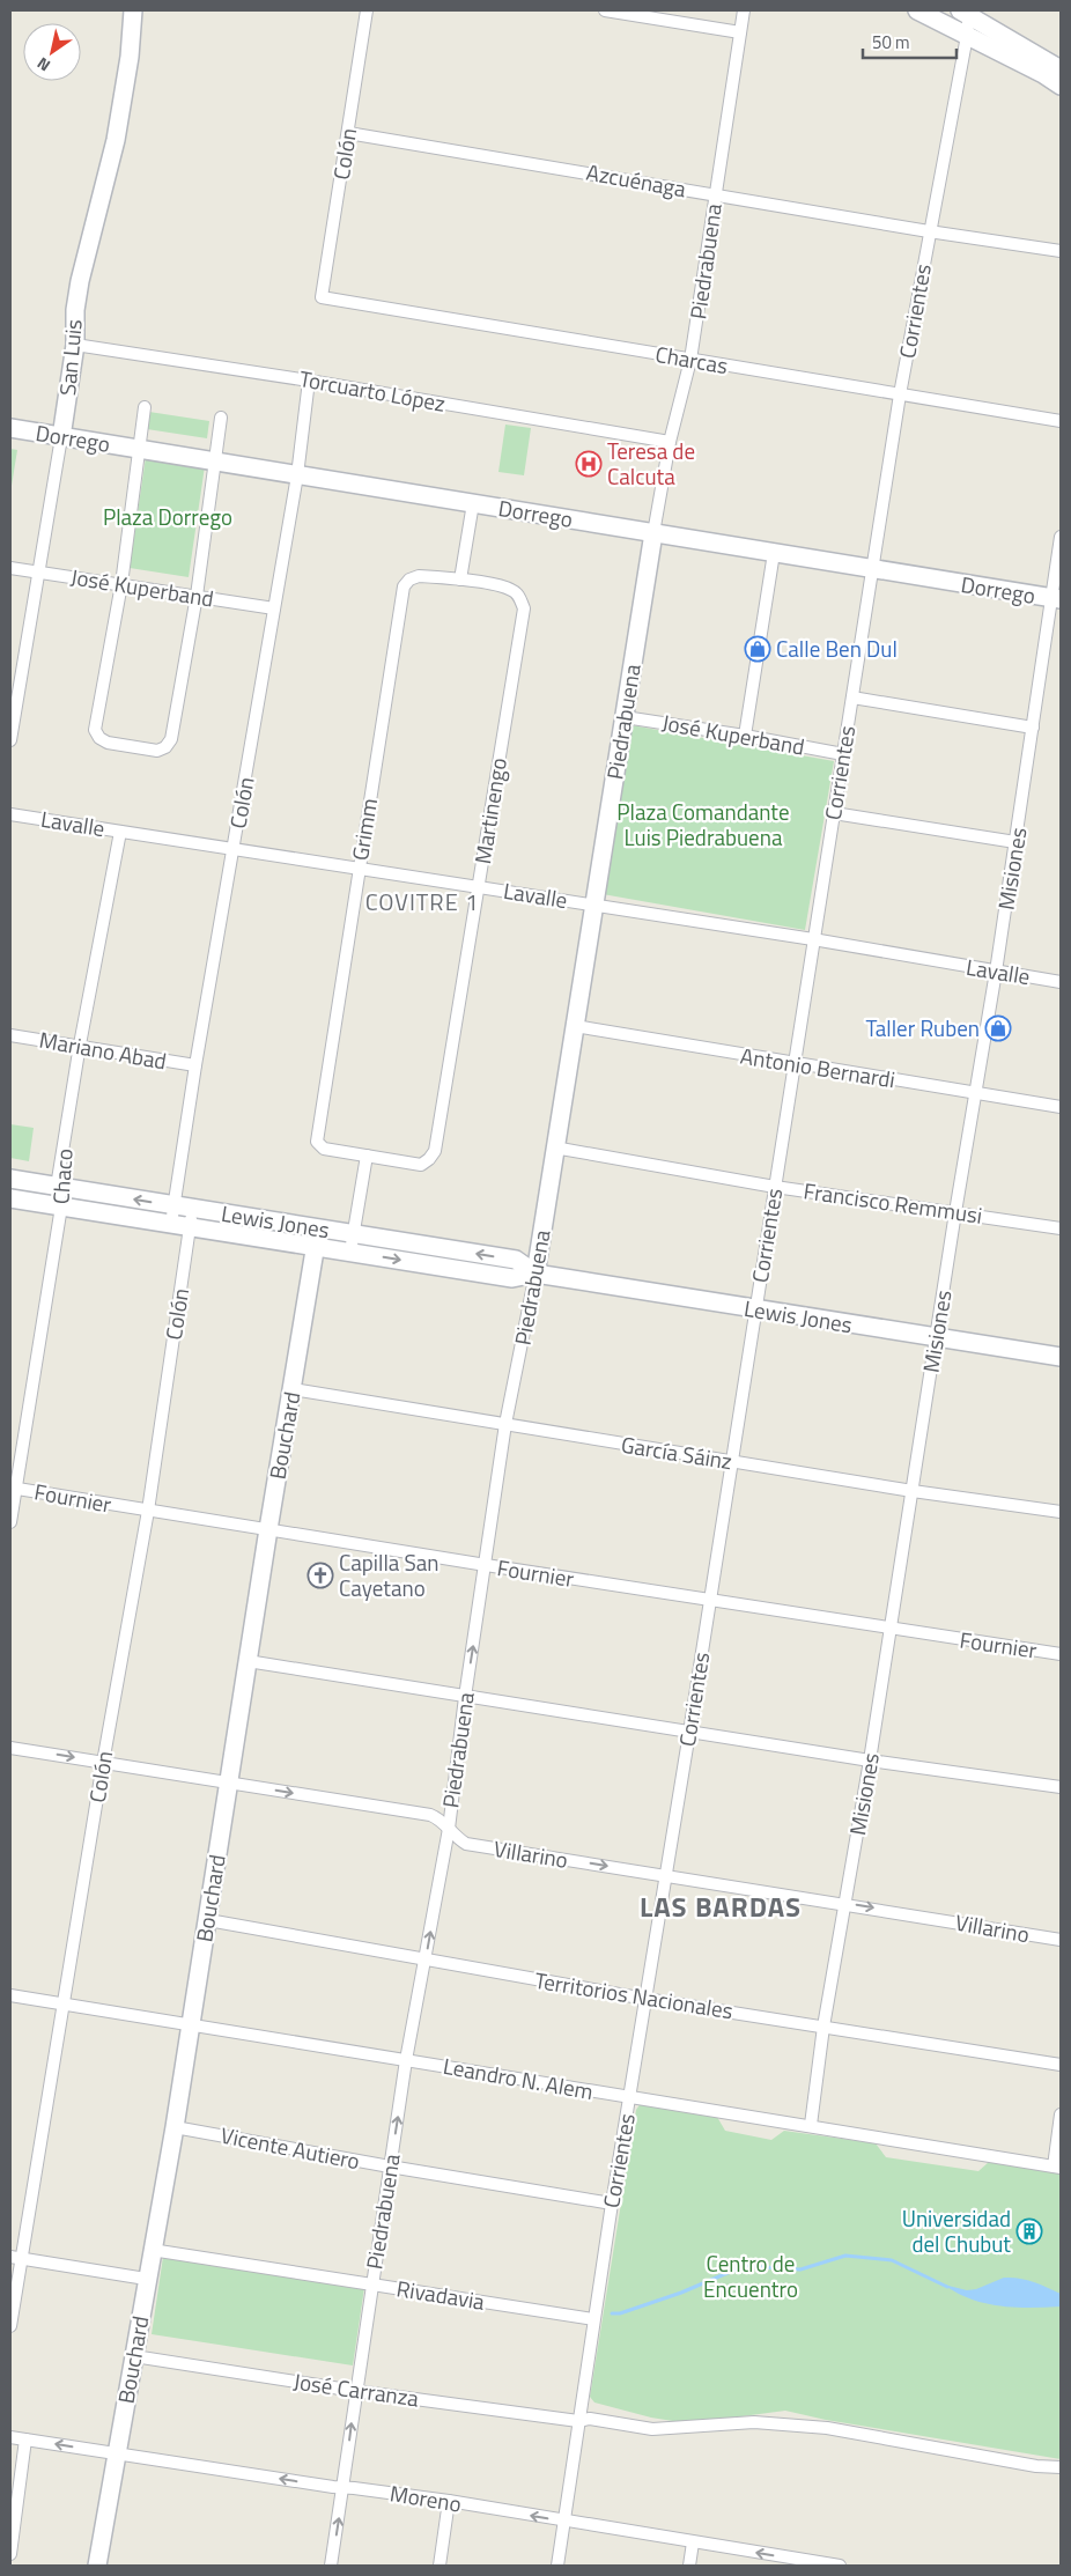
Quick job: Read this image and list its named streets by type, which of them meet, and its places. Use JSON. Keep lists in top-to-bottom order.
{
  "streets": {
    "main road": [
      "Piedrabuena",
      "San Luis",
      "Dorrego",
      "Lewis Jones",
      "Bouchard"
    ],
    "street": [
      "Colón",
      "Azcuénaga",
      "Corrientes",
      "Charcas",
      "Torcuarto López",
      "José Kuperband",
      "Martinengo",
      "Lavalle",
      "Grimm",
      "Misiones",
      "Mariano Abad",
      "Antonio Bernardi",
      "Chaco",
      "Francisco Remmusi",
      "García Sáinz",
      "Fournier",
      "Villarino",
      "Territorios Nacionales",
      "Leandro N. Alem",
      "Vicente Autiero",
      "Rivadavia",
      "José Carranza",
      "Moreno"
    ]
  },
  "crossings": [
    ["Colón", "Azcuénaga"],
    ["Colón", "Charcas"],
    ["Colón", "Torcuarto López"],
    ["Colón", "Dorrego"],
    ["Colón", "José Kuperband"],
    ["Colón", "Lavalle"],
    ["Colón", "Mariano Abad"],
    ["Colón", "Lewis Jones"],
    ["Colón", "Fournier"],
    ["Colón", "Villarino"],
    ["Colón", "Leandro N. Alem"],
    ["Azcuénaga", "Piedrabuena"],
    ["Azcuénaga", "Corrientes"],
    ["Piedrabuena", "Charcas"],
    ["Piedrabuena", "Torcuarto López"],
    ["Piedrabuena", "Dorrego"],
    ["Piedrabuena", "José Kuperband"],
    ["Piedrabuena", "Lavalle"],
    ["Piedrabuena", "Antonio Bernardi"],
    ["Piedrabuena", "Francisco Remmusi"],
    ["Piedrabuena", "Lewis Jones"],
    ["Piedrabuena", "García Sáinz"],
    ["Piedrabuena", "Fournier"],
    ["Piedrabuena", "Villarino"],
    ["Piedrabuena", "Territorios Nacionales"],
    ["Piedrabuena", "Leandro N. Alem"],
    ["Piedrabuena", "Vicente Autiero"],
    ["Piedrabuena", "Rivadavia"],
    ["Piedrabuena", "José Carranza"],
    ["Piedrabuena", "Moreno"],
    ["Corrientes", "Charcas"],
    ["Corrientes", "Dorrego"],
    ["Corrientes", "José Kuperband"],
    ["Corrientes", "Lavalle"],
    ["Corrientes", "Antonio Bernardi"],
    ["Corrientes", "Francisco Remmusi"],
    ["Corrientes", "Lewis Jones"],
    ["Corrientes", "García Sáinz"],
    ["Corrientes", "Fournier"],
    ["Corrientes", "Villarino"],
    ["Corrientes", "Territorios Nacionales"],
    ["Corrientes", "Leandro N. Alem"],
    ["Corrientes", "Vicente Autiero"],
    ["Corrientes", "Rivadavia"],
    ["Corrientes", "José Carranza"],
    ["Corrientes", "Moreno"],
    ["San Luis", "Torcuarto López"],
    ["San Luis", "Dorrego"],
    ["San Luis", "José Kuperband"],
    ["Dorrego", "Misiones"],
    ["Martinengo", "Lavalle"],
    ["Martinengo", "Grimm"],
    ["Lavalle", "Grimm"],
    ["Lavalle", "Misiones"],
    ["Lavalle", "Chaco"],
    ["Misiones", "Antonio Bernardi"],
    ["Misiones", "Francisco Remmusi"],
    ["Misiones", "Lewis Jones"],
    ["Misiones", "García Sáinz"],
    ["Misiones", "Fournier"],
    ["Misiones", "Villarino"],
    ["Misiones", "Territorios Nacionales"],
    ["Misiones", "Leandro N. Alem"],
    ["Mariano Abad", "Chaco"],
    ["Chaco", "Lewis Jones"],
    ["Chaco", "Fournier"],
    ["Lewis Jones", "Bouchard"],
    ["Bouchard", "García Sáinz"],
    ["Bouchard", "Fournier"],
    ["Bouchard", "Villarino"],
    ["Bouchard", "Territorios Nacionales"],
    ["Bouchard", "Leandro N. Alem"],
    ["Bouchard", "Vicente Autiero"],
    ["Bouchard", "Rivadavia"],
    ["Bouchard", "José Carranza"],
    ["Bouchard", "Moreno"]
  ],
  "one_way": ["Villarino", "Moreno"],
  "districts": ["COVITRE 1", "LAS BARDAS"],
  "parks": ["Plaza Dorrego", "Plaza Comandante Luis Piedrabuena", "Centro de Encuentro"],
  "places": {
    "hospital": ["Teresa de Calcuta"],
    "shop": ["Calle Ben Dul", "Taller Ruben"],
    "church": ["Capilla San Cayetano"],
    "building": ["Universidad del Chubut"]
  },
  "scale_bar": "50 m",
  "north": "bottom left"
}
